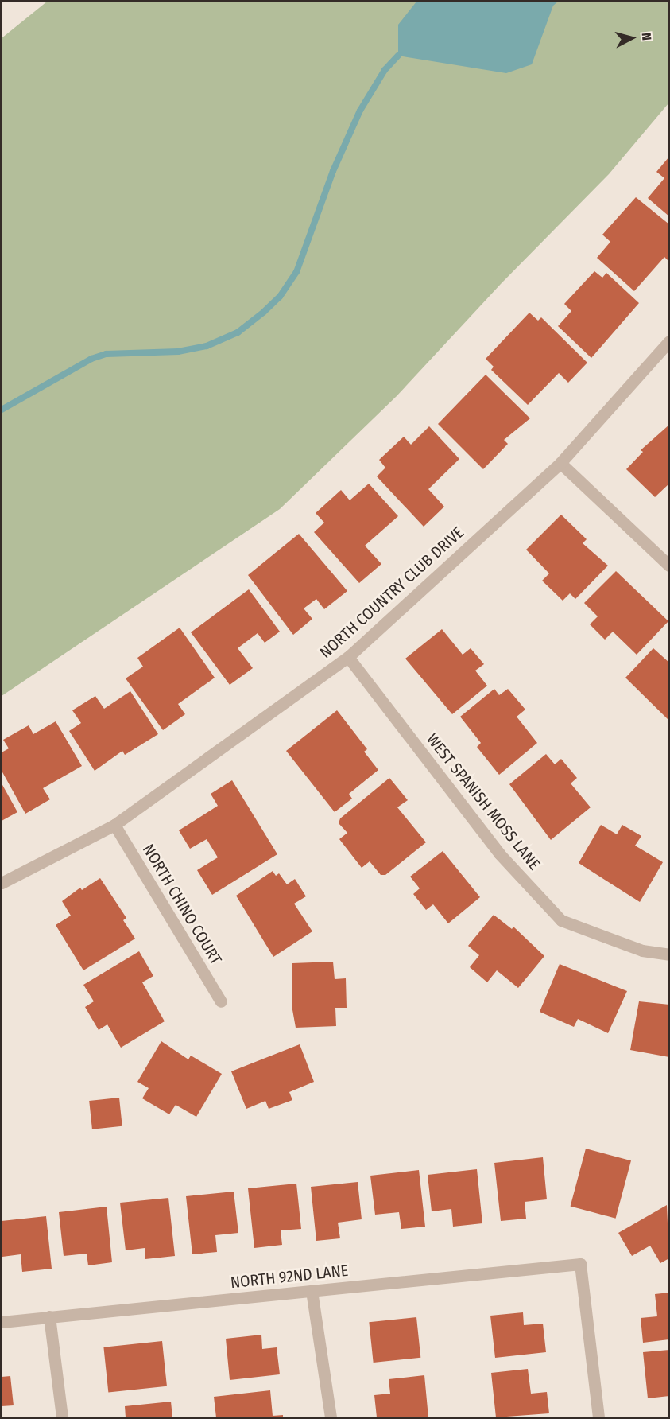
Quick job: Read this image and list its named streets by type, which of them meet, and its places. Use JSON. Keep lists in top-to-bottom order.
{
  "streets": {
    "street": [
      "NORTH COUNTRY CLUB DRIVE",
      "WEST SPANISH MOSS LANE",
      "NORTH CHINO COURT",
      "NORTH 92ND LANE"
    ]
  },
  "crossings": [
    ["NORTH COUNTRY CLUB DRIVE", "WEST SPANISH MOSS LANE"],
    ["NORTH COUNTRY CLUB DRIVE", "NORTH CHINO COURT"]
  ],
  "north": "right"
}
